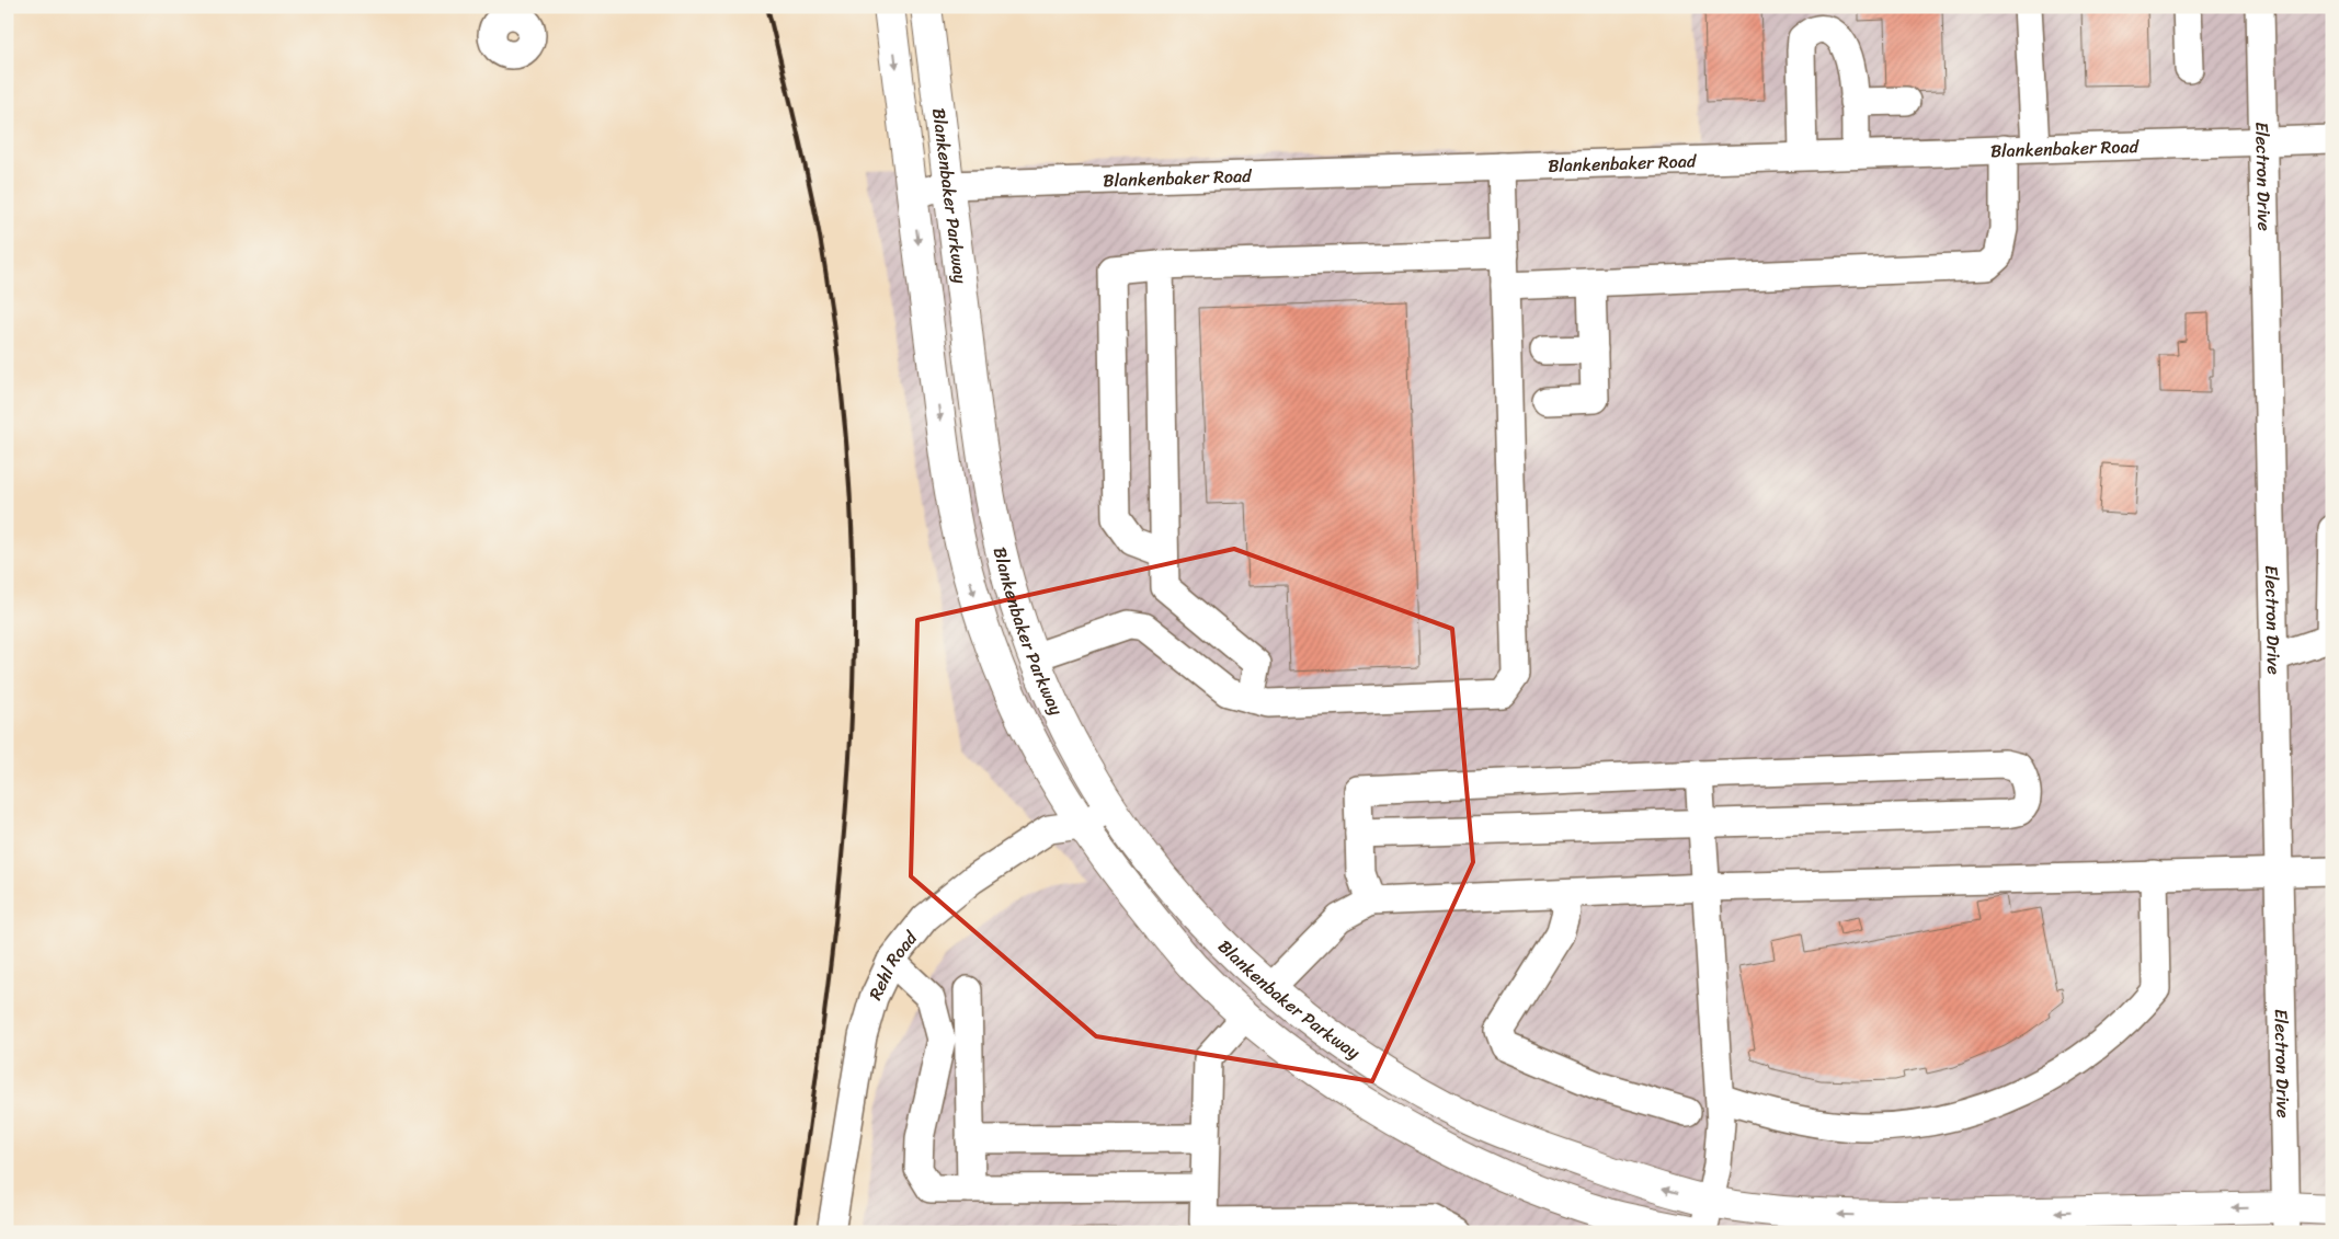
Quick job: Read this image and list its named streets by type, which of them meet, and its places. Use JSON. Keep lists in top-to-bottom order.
{
  "streets": {
    "main road": ["Blankenbaker Parkway"],
    "street": ["Blankenbaker Road", "Electron Drive", "Rehl Road"]
  },
  "crossings": [
    ["Blankenbaker Road", "Electron Drive"],
    ["Blankenbaker Road", "Blankenbaker Parkway"],
    ["Electron Drive", "Blankenbaker Parkway"],
    ["Blankenbaker Parkway", "Rehl Road"]
  ]
}
